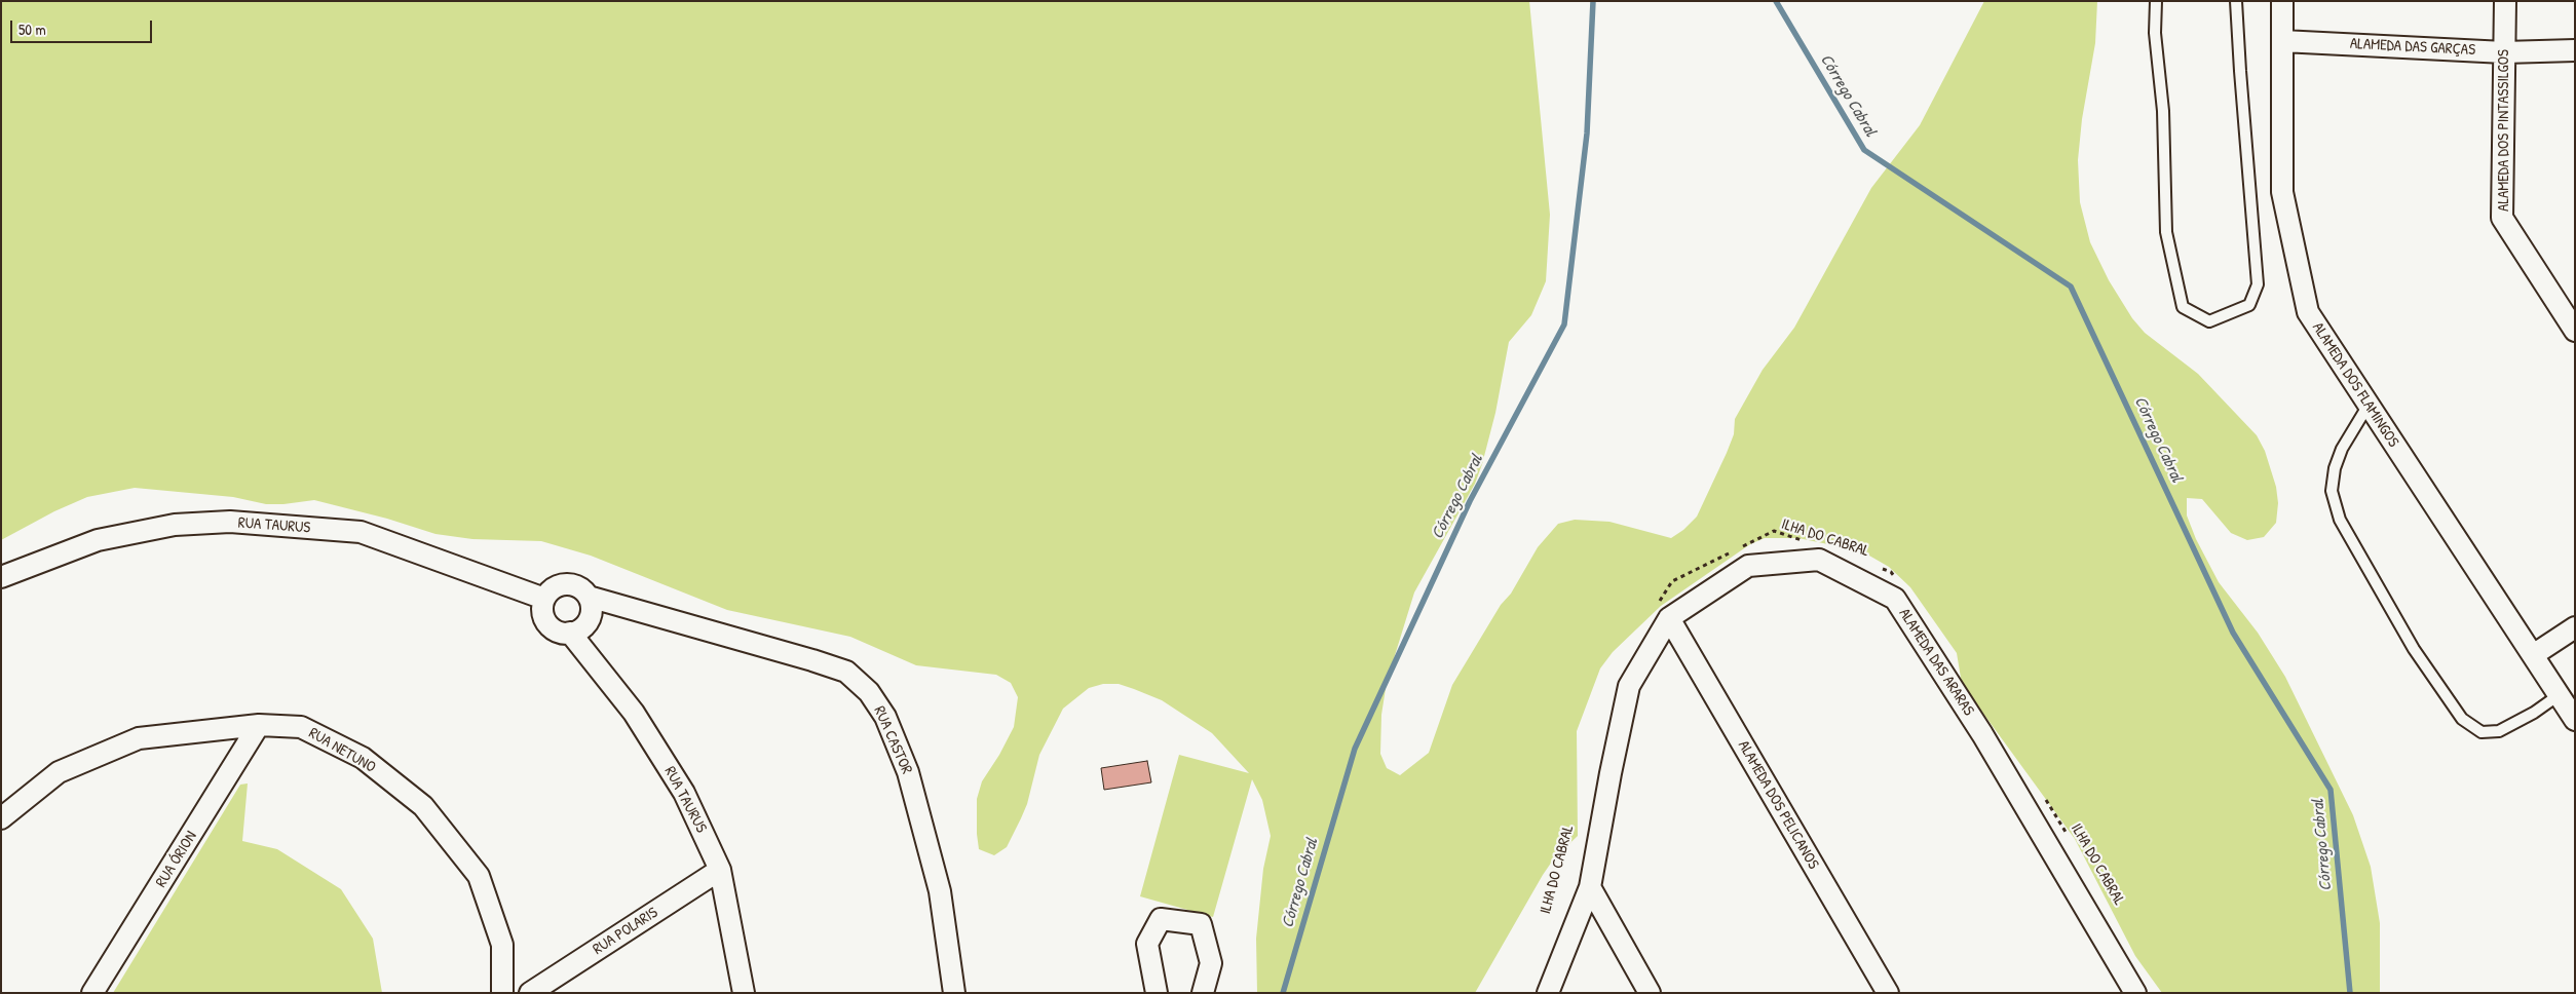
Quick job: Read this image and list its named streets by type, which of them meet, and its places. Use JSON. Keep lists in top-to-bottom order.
{
  "streets": {
    "street": [
      "ALAMEDA DAS GARÇAS",
      "ALAMEDA DOS PINTASSILGOS",
      "ALAMEDA DOS FLAMINGOS",
      "RUA TAURUS",
      "ALAMEDA DAS ARARAS",
      "RUA CASTOR",
      "RUA NETUNO",
      "ALAMEDA DOS PELICANOS",
      "RUA ÓRION",
      "RUA POLARIS"
    ],
    "path": ["ILHA DO CABRAL"]
  },
  "crossings": [
    ["ALAMEDA DAS GARÇAS", "ALAMEDA DOS PINTASSILGOS"],
    ["ALAMEDA DAS GARÇAS", "ALAMEDA DOS FLAMINGOS"],
    ["RUA TAURUS", "RUA CASTOR"],
    ["RUA TAURUS", "RUA POLARIS"],
    ["ILHA DO CABRAL", "ALAMEDA DAS ARARAS"],
    ["ILHA DO CABRAL", "ALAMEDA DOS PELICANOS"],
    ["ALAMEDA DAS ARARAS", "ALAMEDA DOS PELICANOS"],
    ["RUA NETUNO", "RUA ÓRION"]
  ],
  "water": ["Córrego Cabral"],
  "scale_bar": "50 m"
}
